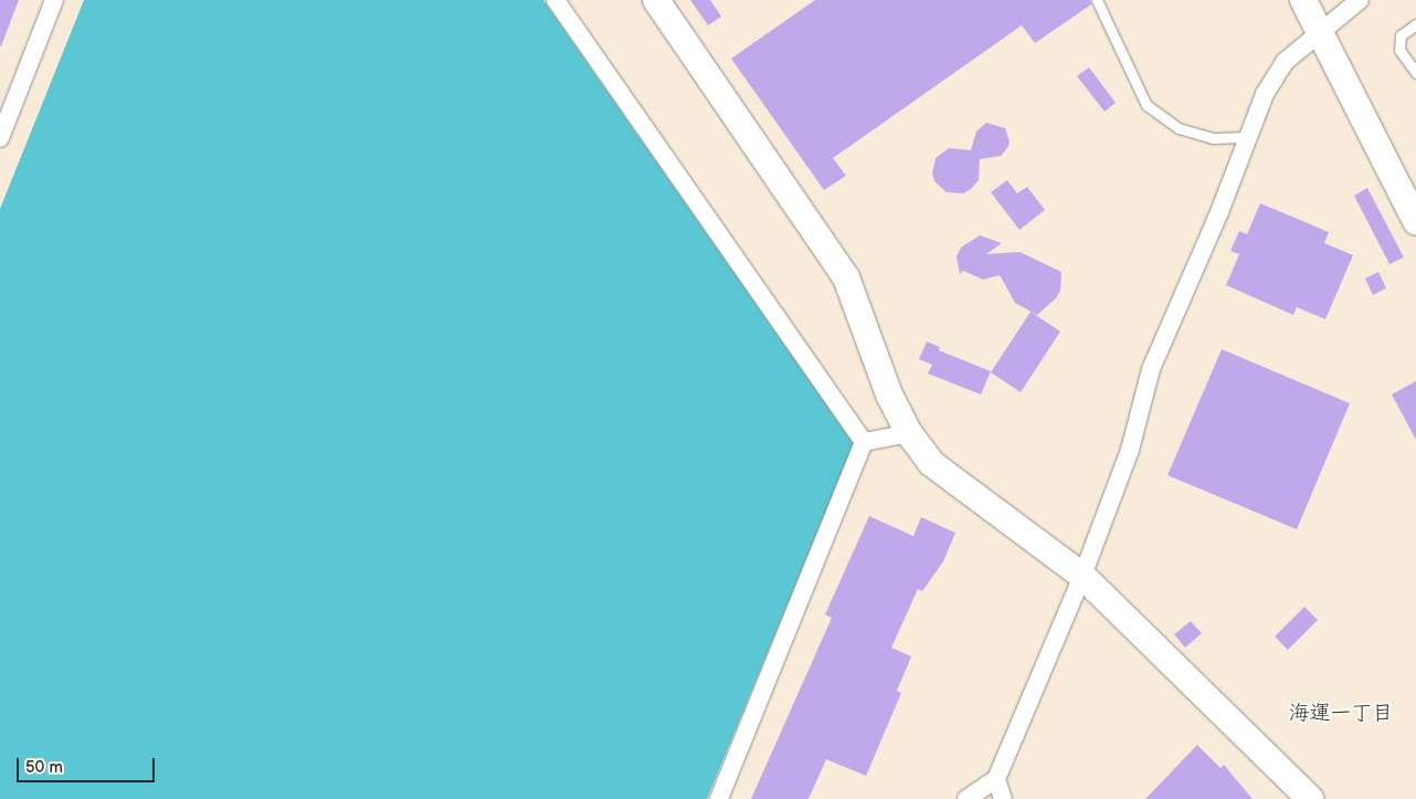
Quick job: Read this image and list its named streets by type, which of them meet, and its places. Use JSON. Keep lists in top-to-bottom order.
{
  "districts": ["海運一丁目"],
  "scale_bar": "50 m"
}
